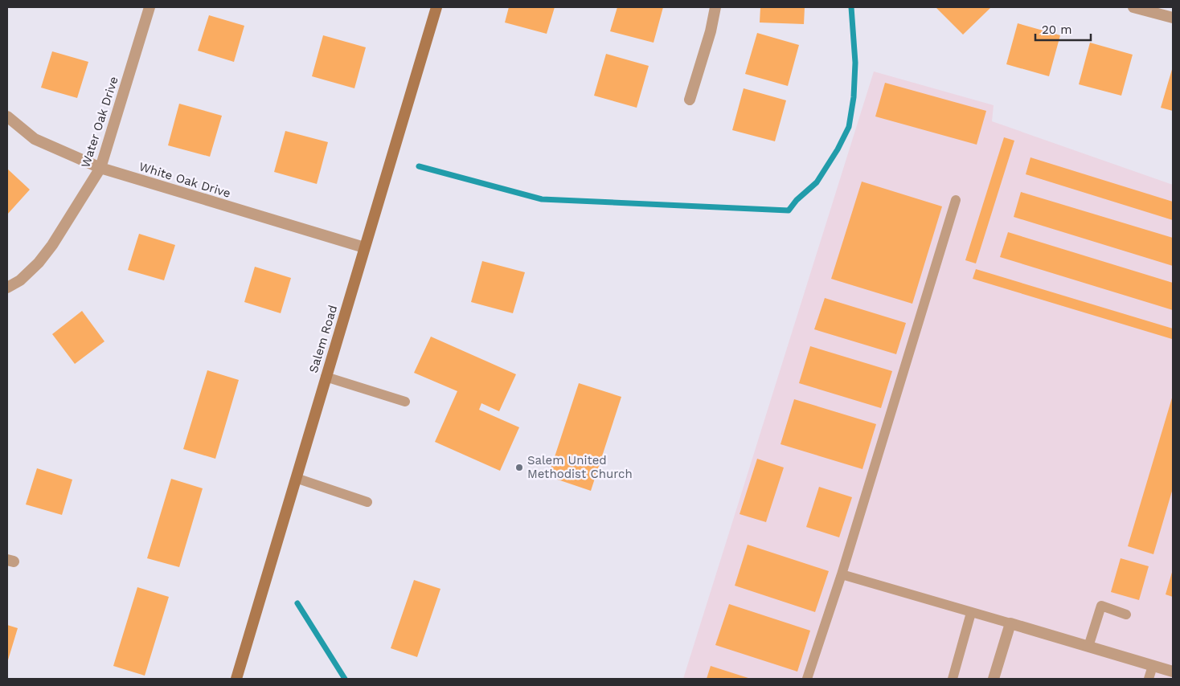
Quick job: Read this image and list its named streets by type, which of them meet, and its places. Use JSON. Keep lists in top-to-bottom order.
{
  "streets": {
    "main road": ["Salem Road"],
    "street": ["Water Oak Drive", "White Oak Drive"]
  },
  "crossings": [
    ["Water Oak Drive", "White Oak Drive"],
    ["White Oak Drive", "Salem Road"]
  ],
  "places": ["Salem United Methodist Church"],
  "scale_bar": "20 m"
}
